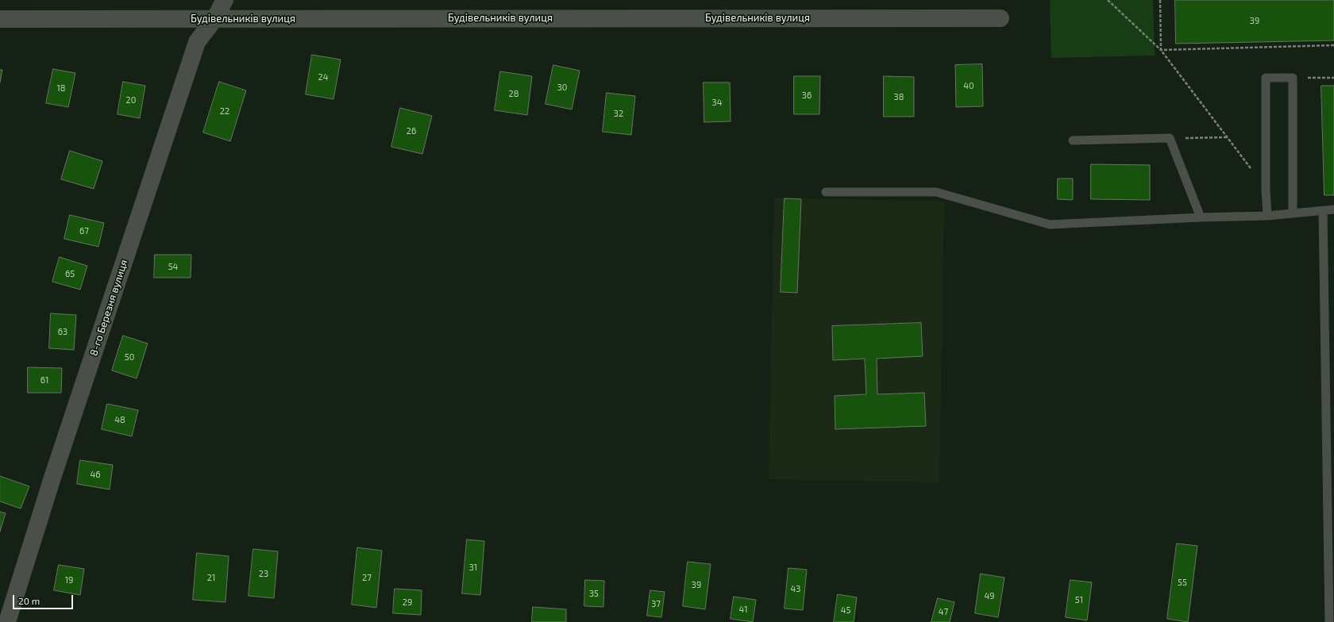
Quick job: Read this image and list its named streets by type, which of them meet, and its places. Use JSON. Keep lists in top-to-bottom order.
{
  "streets": {
    "street": ["Будівельників вулиця", "8-го Березня вулиця"]
  },
  "crossings": [
    ["Будівельників вулиця", "8-го Березня вулиця"]
  ],
  "house_numbers": [
    "39",
    "24",
    "40",
    "30",
    "18",
    "28",
    "36",
    "38",
    "20",
    "34",
    "22",
    "32",
    "26",
    "67",
    "54",
    "65",
    "63",
    "50",
    "61",
    "48",
    "46",
    "31",
    "23",
    "21",
    "27",
    "19",
    "55",
    "39",
    "43",
    "35",
    "49",
    "51",
    "29",
    "37",
    "41",
    "45",
    "47"
  ],
  "scale_bar": "20 m"
}
